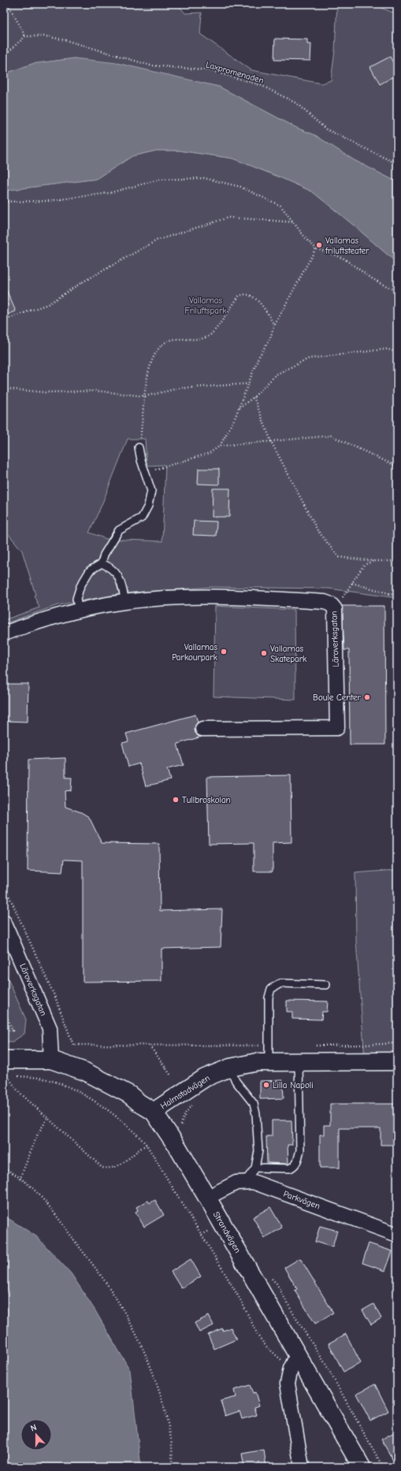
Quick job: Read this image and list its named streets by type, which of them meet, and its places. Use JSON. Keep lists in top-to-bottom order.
{
  "streets": {
    "main road": ["Halmstadvägen", "Strandvägen"],
    "street": ["Läroverksgatan", "Parkvägen"],
    "path": ["Laxpromenaden"]
  },
  "crossings": [
    ["Läroverksgatan", "Halmstadvägen"],
    ["Halmstadvägen", "Strandvägen"],
    ["Parkvägen", "Strandvägen"]
  ],
  "parks": ["Vallarnas Friluftspark"],
  "places": [
    "Vallarnas friluftsteater",
    "Vallarnas Parkourpark",
    "Vallarnas Skatepark",
    "Boule Center",
    "Tullbroskolan",
    "Lilla Napoli"
  ],
  "north": "top"
}
